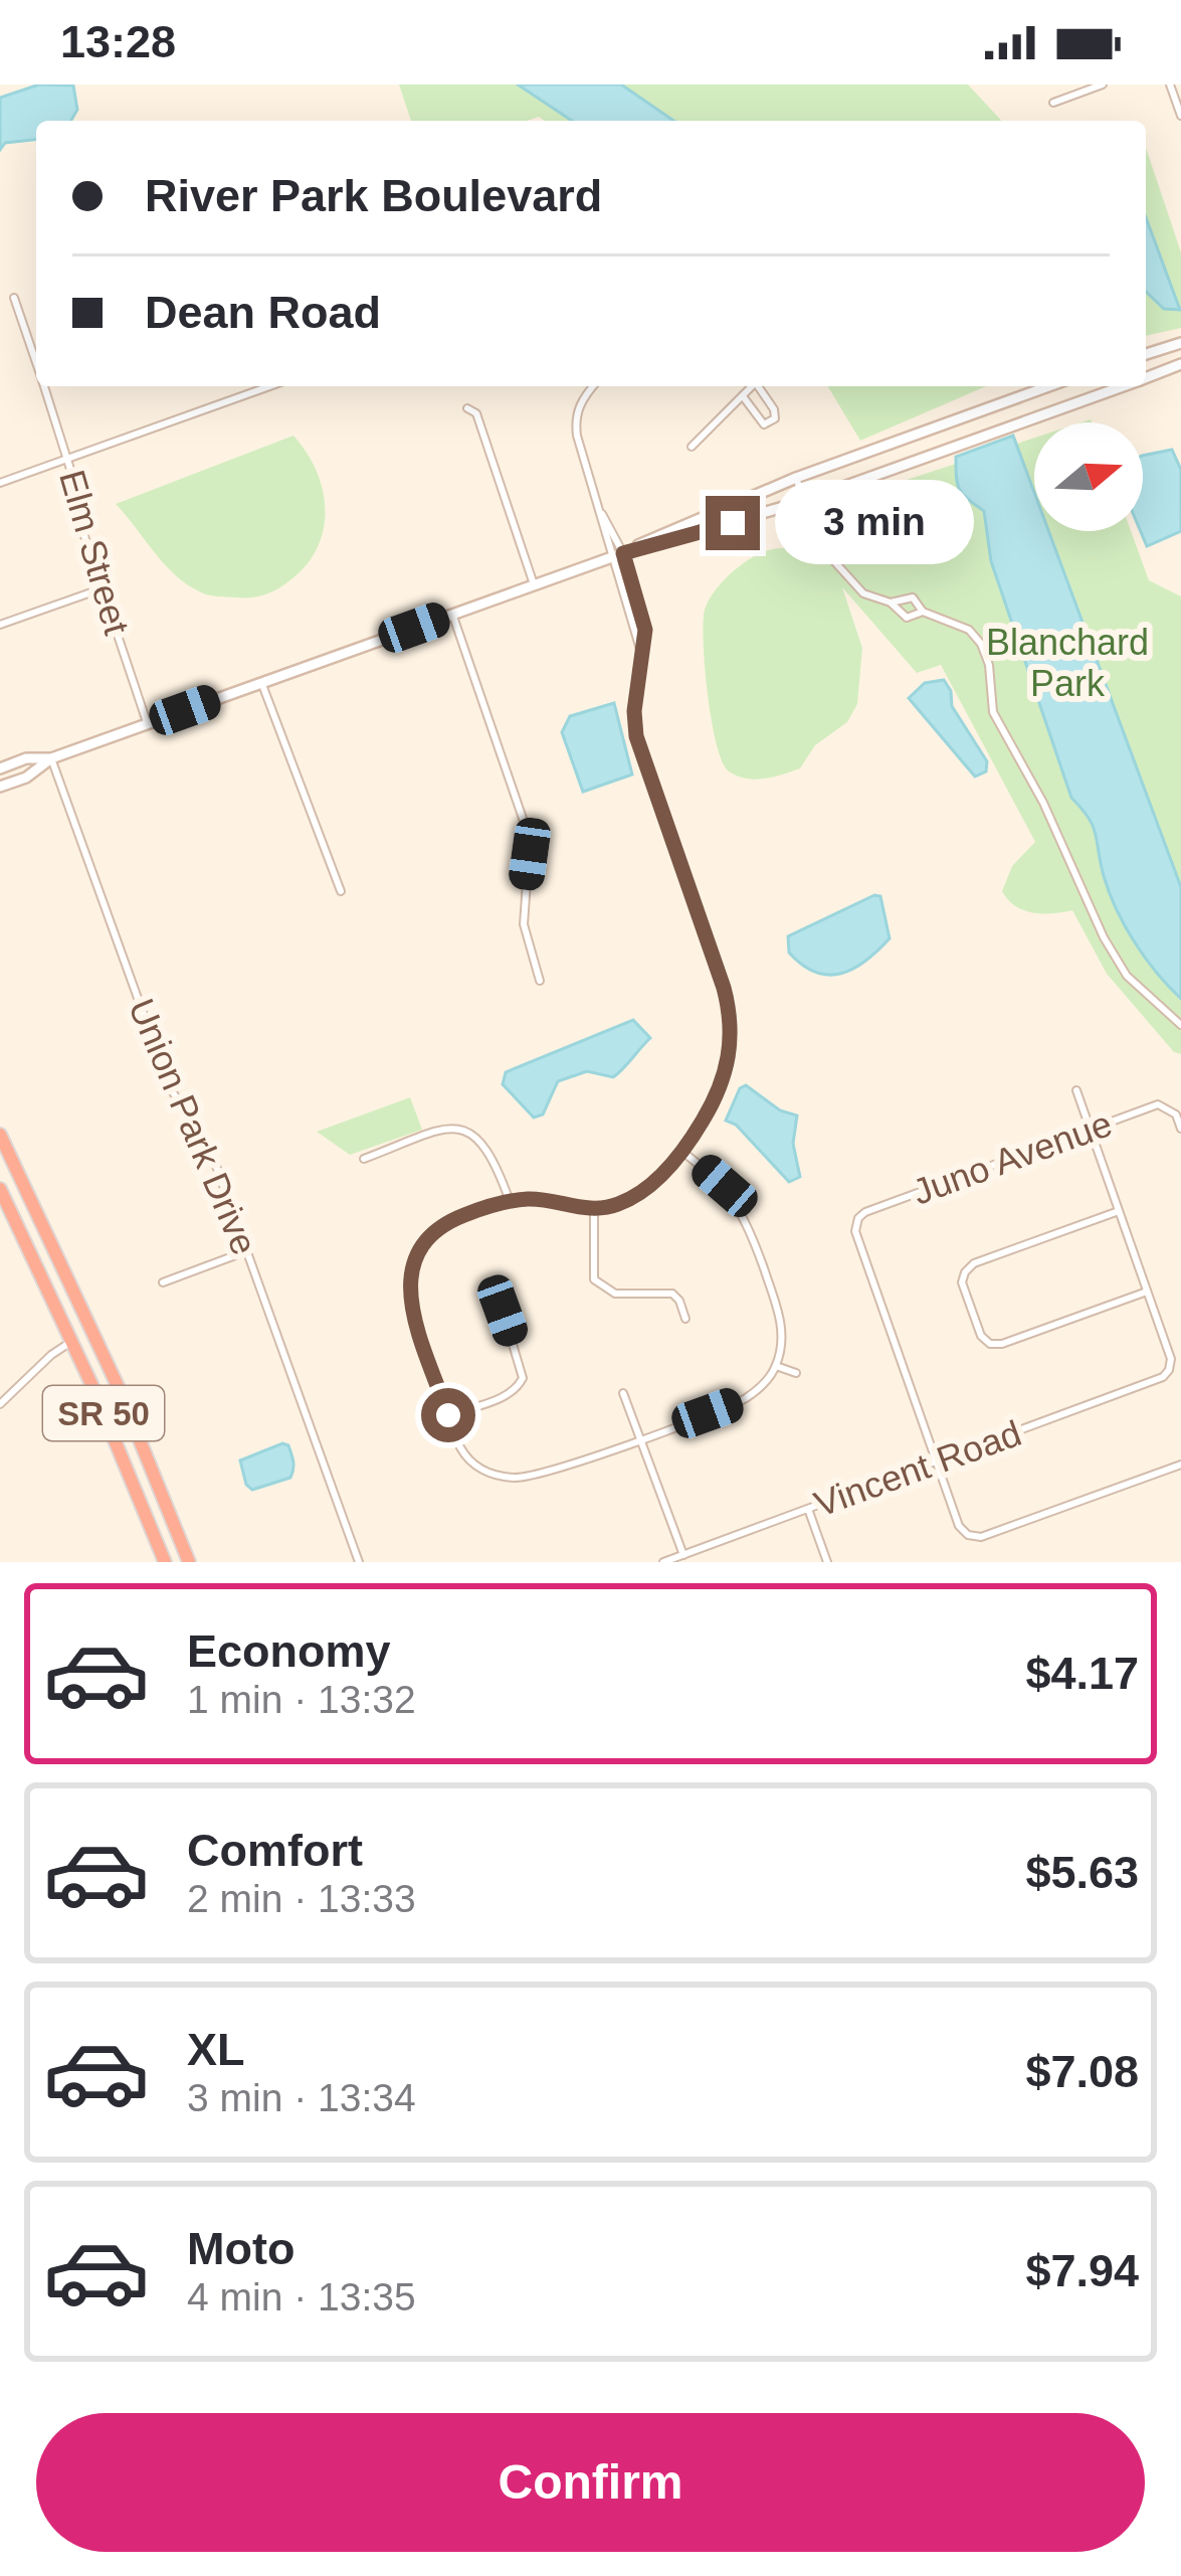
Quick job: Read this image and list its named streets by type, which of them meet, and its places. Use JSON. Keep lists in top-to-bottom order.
{
  "streets": {
    "highway": ["SR 50"],
    "street": [
      "Elm Street",
      "Union Park Drive",
      "Juno Avenue",
      "Vincent Road"
    ]
  },
  "crossings": [
    ["Juno Avenue", "Vincent Road"]
  ],
  "parks": ["Blanchard Park"],
  "north": "right",
  "page": {
    "status": "13:28",
    "banner": ["River Park Boulevard", "Dean Road"],
    "bubble": "3 min",
    "list": [
      {
        "name": "Economy",
        "note": "1 min · 13:32",
        "value": "$4.17"
      },
      {
        "name": "Comfort",
        "note": "2 min · 13:33",
        "value": "$5.63"
      },
      {
        "name": "XL",
        "note": "3 min · 13:34",
        "value": "$7.08"
      },
      {
        "name": "Moto",
        "note": "4 min · 13:35",
        "value": "$7.94"
      }
    ],
    "buttons": "Confirm"
  }
}
